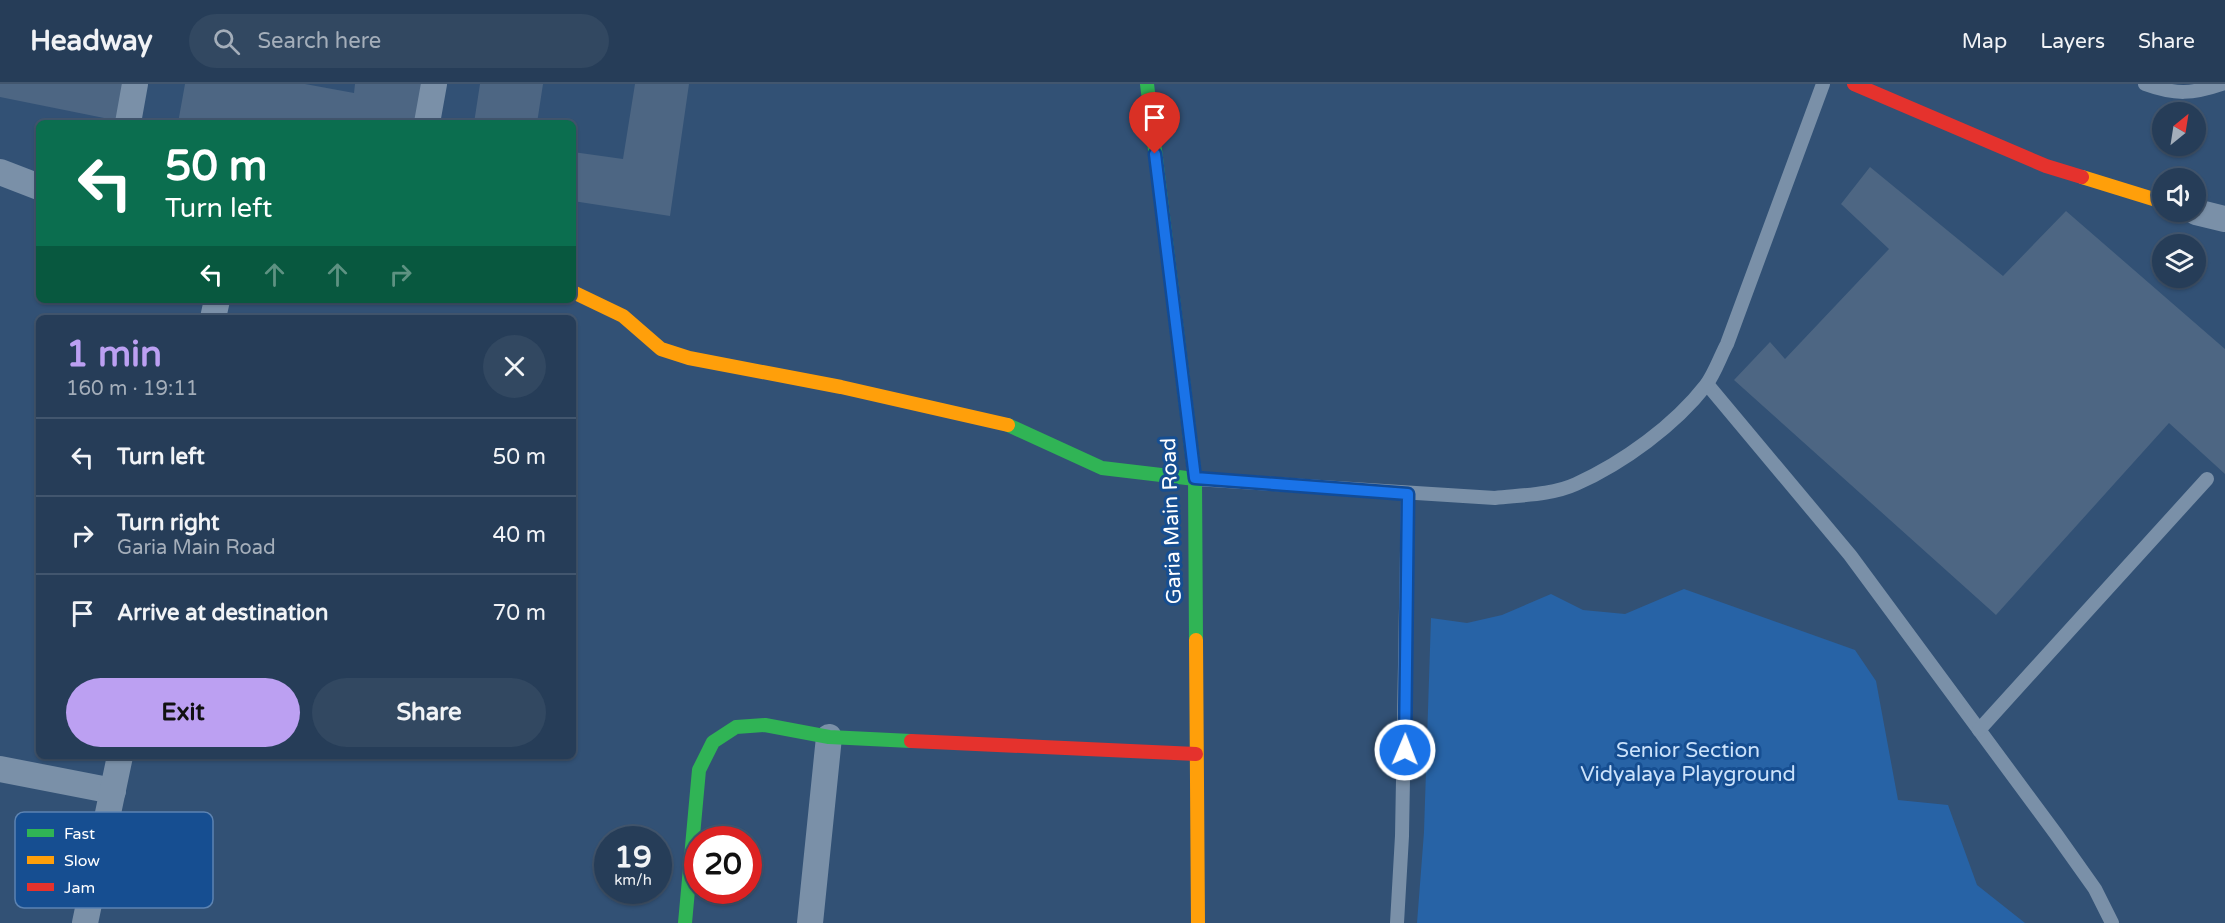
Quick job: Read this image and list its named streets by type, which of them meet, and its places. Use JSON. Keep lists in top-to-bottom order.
{
  "streets": {
    "street": ["Garia Main Road"]
  },
  "parks": ["Senior Section Vidyalaya Playground"],
  "legend": ["Fast", "Slow", "Jam"],
  "north": "top right",
  "page": {
    "header": "Headway",
    "search": "Search here",
    "nav": ["Map", "Layers", "Share"],
    "turn": ["50 m", "Turn left"],
    "heading": ["1 min", "160 m · 19:11"],
    "list": [
      {
        "name": "Turn left",
        "value": "50 m"
      },
      {
        "name": "Turn right",
        "note": "Garia Main Road",
        "value": "40 m"
      },
      {
        "name": "Arrive at destination",
        "value": "70 m"
      }
    ],
    "buttons": ["Exit", "Share"],
    "speed": "19 km/h",
    "limit": "20"
  }
}
